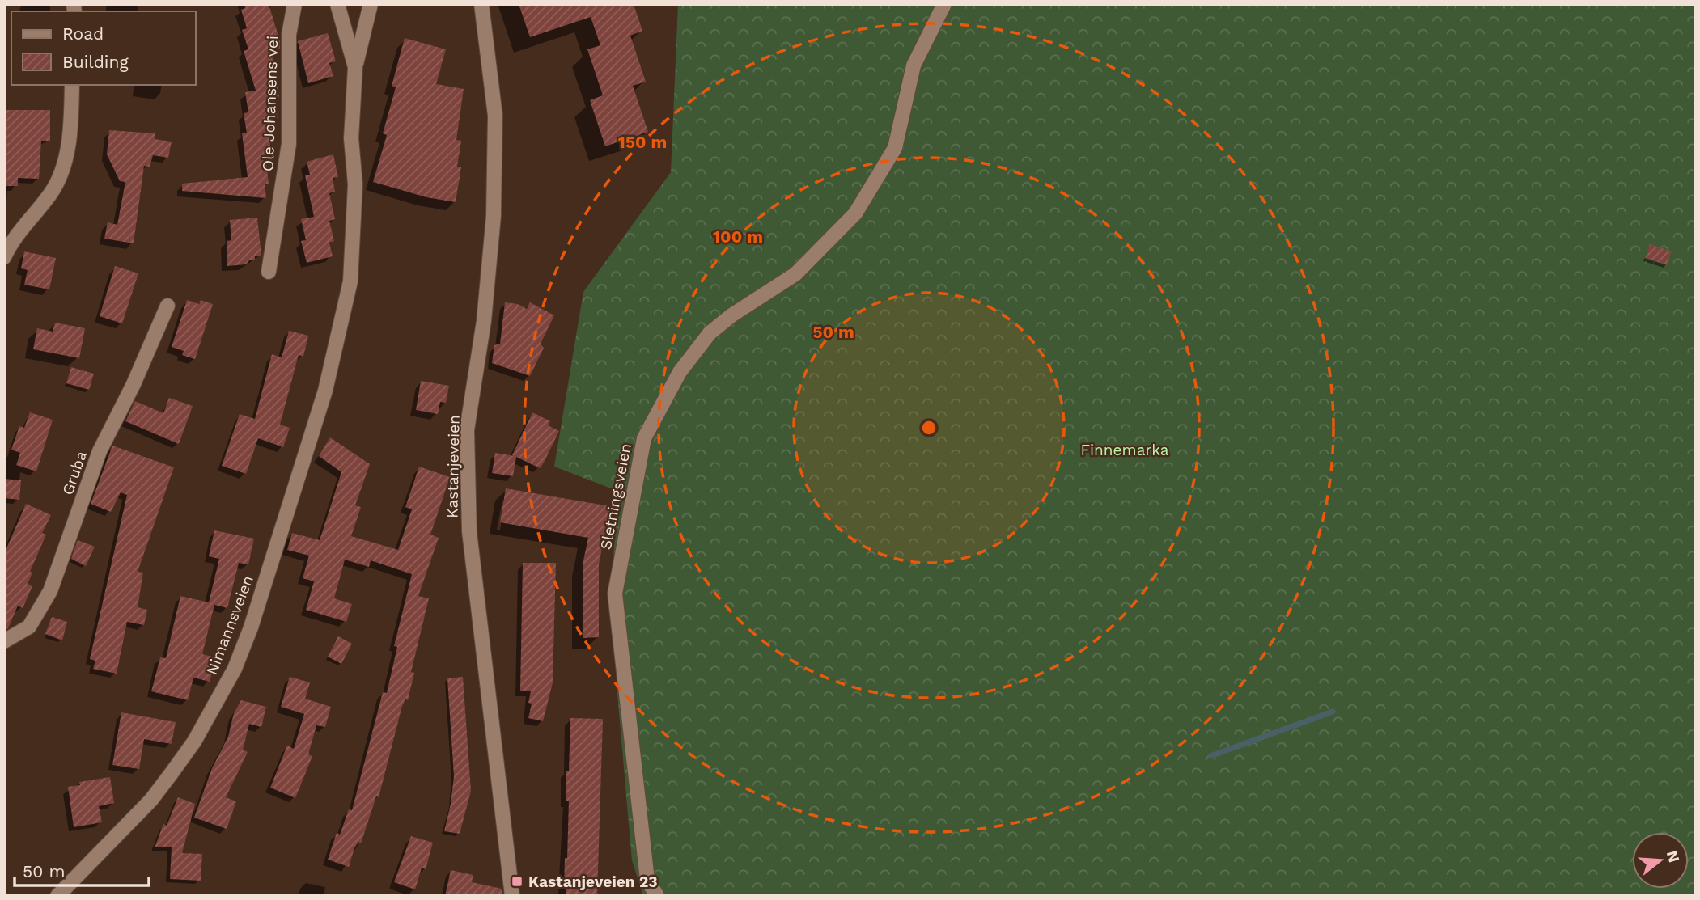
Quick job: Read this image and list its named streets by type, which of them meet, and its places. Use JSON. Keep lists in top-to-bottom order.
{
  "streets": {
    "street": [
      "Ole Johansens vei",
      "Kastanjeveien",
      "Gruba",
      "Sletningsveien",
      "Nimannsveien"
    ]
  },
  "parks": ["Finnemarka"],
  "places": {
    "transit": ["Kastanjeveien 23"]
  },
  "legend": ["Road", "Building"],
  "scale_bar": "50 m",
  "north": "right",
  "rings": ["150 m", "100 m", "50 m"]
}
